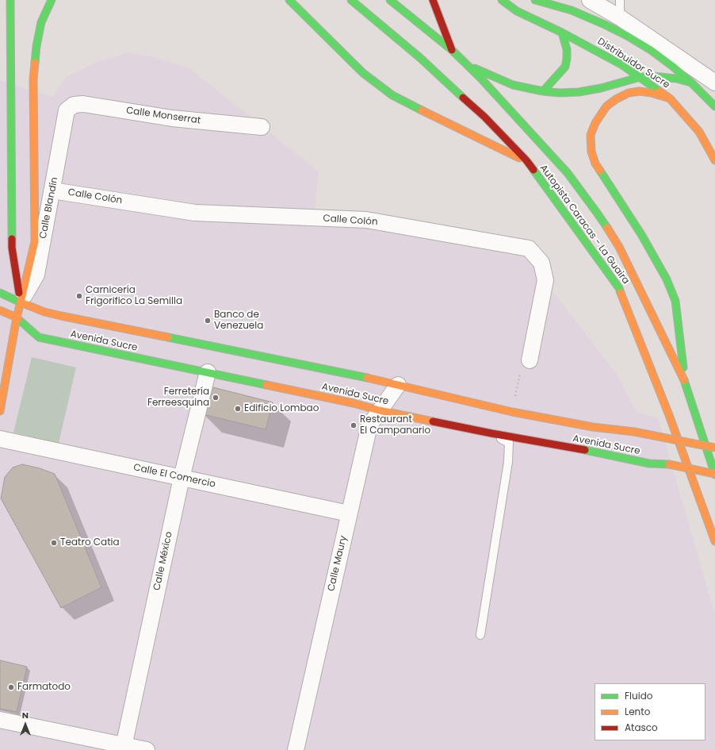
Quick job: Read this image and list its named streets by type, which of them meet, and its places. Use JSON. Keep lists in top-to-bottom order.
{
  "streets": {
    "main road": ["Distribuidor Sucre", "Autopista Caracas - La Guaira", "Avenida Sucre"],
    "street": [
      "Calle Monserrat",
      "Calle Colón",
      "Calle Blandín",
      "Calle El Comercio",
      "Calle México",
      "Calle Maury"
    ]
  },
  "crossings": [
    ["Calle Monserrat", "Calle Blandín"],
    ["Calle Colón", "Calle Blandín"],
    ["Calle Blandín", "Avenida Sucre"],
    ["Autopista Caracas - La Guaira", "Avenida Sucre"],
    ["Avenida Sucre", "Calle México"],
    ["Avenida Sucre", "Calle Maury"],
    ["Calle El Comercio", "Calle México"],
    ["Calle El Comercio", "Calle Maury"]
  ],
  "places": [
    "Carnicería Frigorifico La Semilla",
    "Banco de Venezuela",
    "Ferretería Ferreesquina",
    "Edificio Lombao",
    "Restaurant El Campanario",
    "Teatro Catia",
    "Farmatodo"
  ],
  "legend": ["Fluido", "Lento", "Atasco"],
  "north": "top"
}
